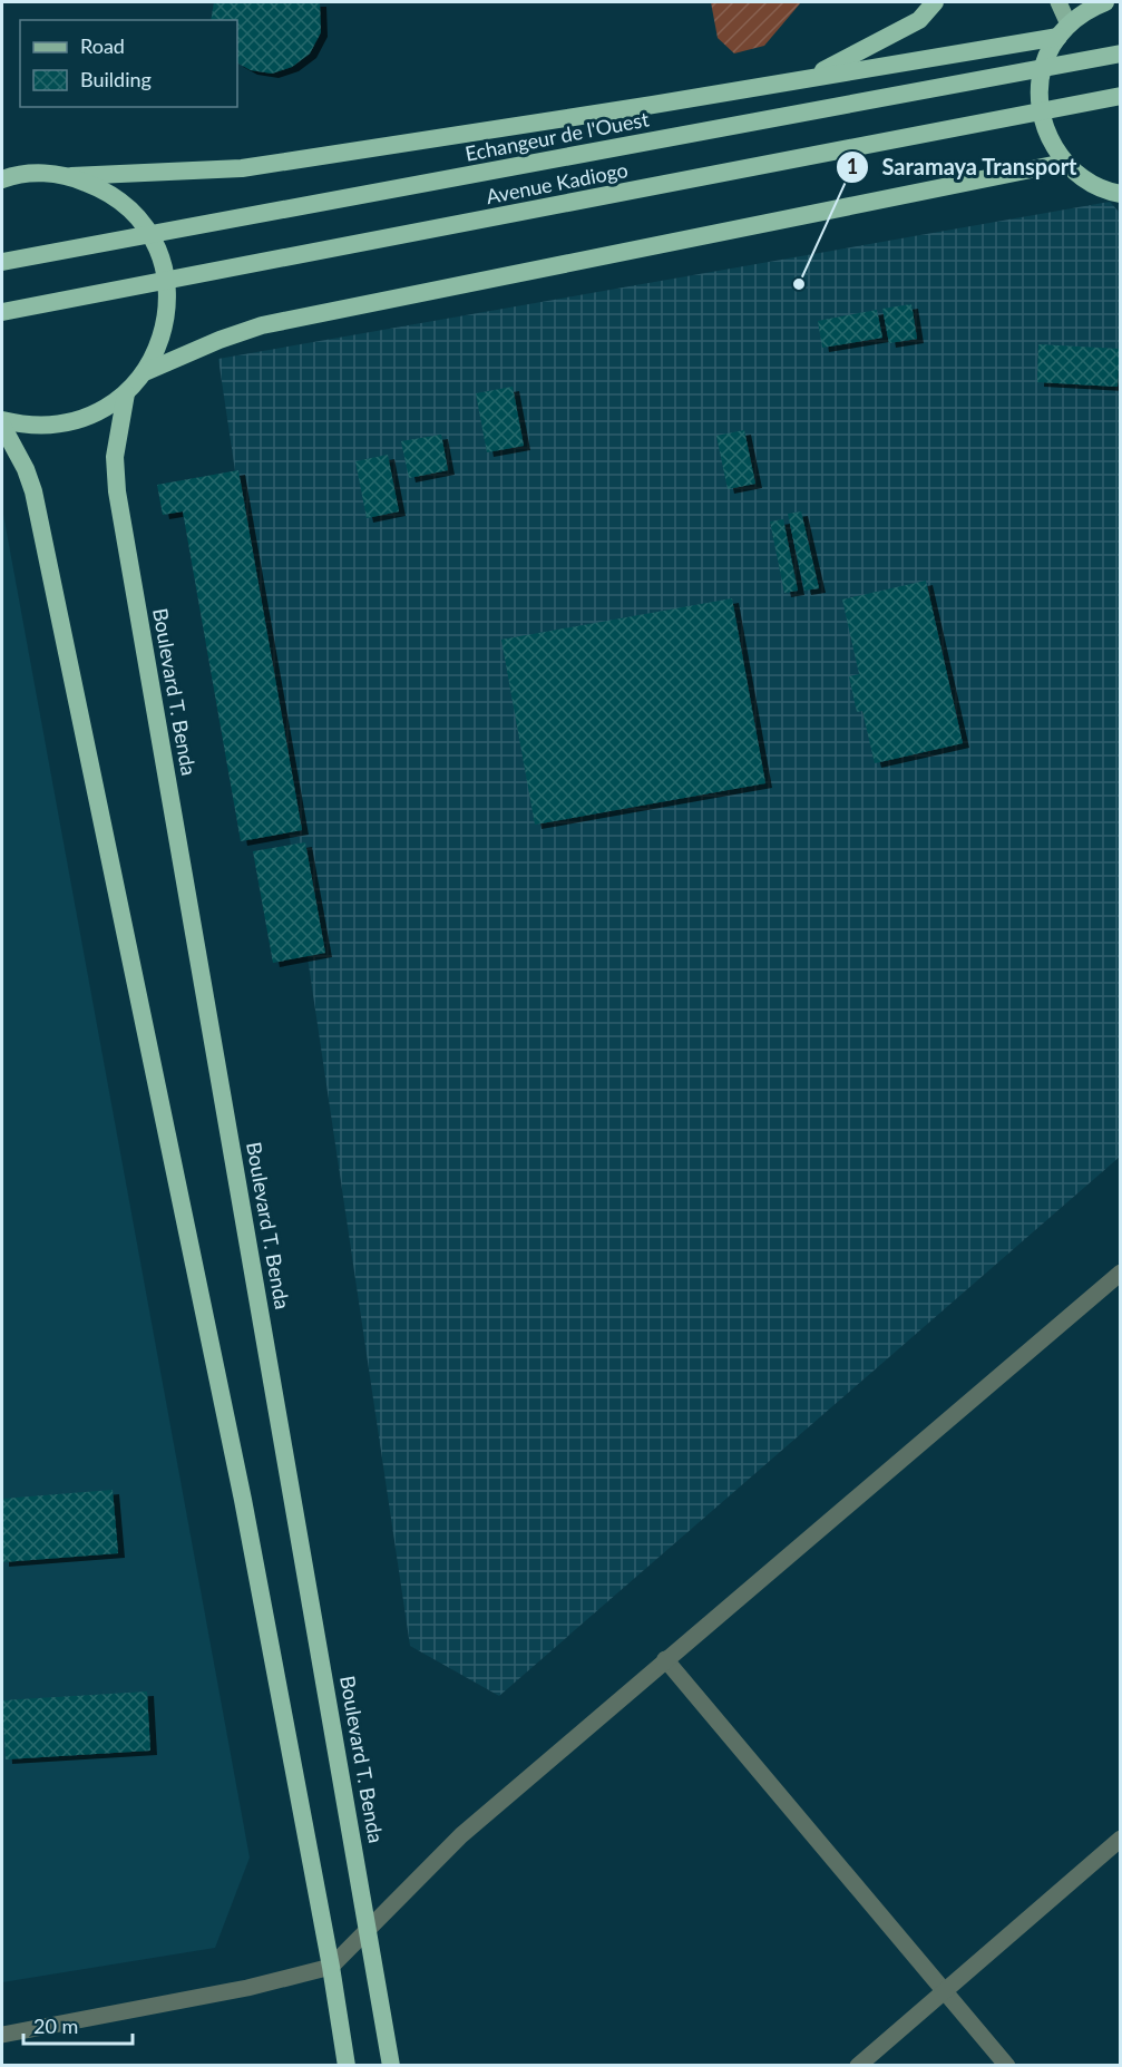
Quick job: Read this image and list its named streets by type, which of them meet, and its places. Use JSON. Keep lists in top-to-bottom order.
{
  "streets": {
    "highway": ["Echangeur de l'Ouest", "Avenue Kadiogo", "Boulevard T. Benda"]
  },
  "places": ["Saramaya Transport"],
  "legend": ["Road", "Building"],
  "scale_bar": "20 m"
}
